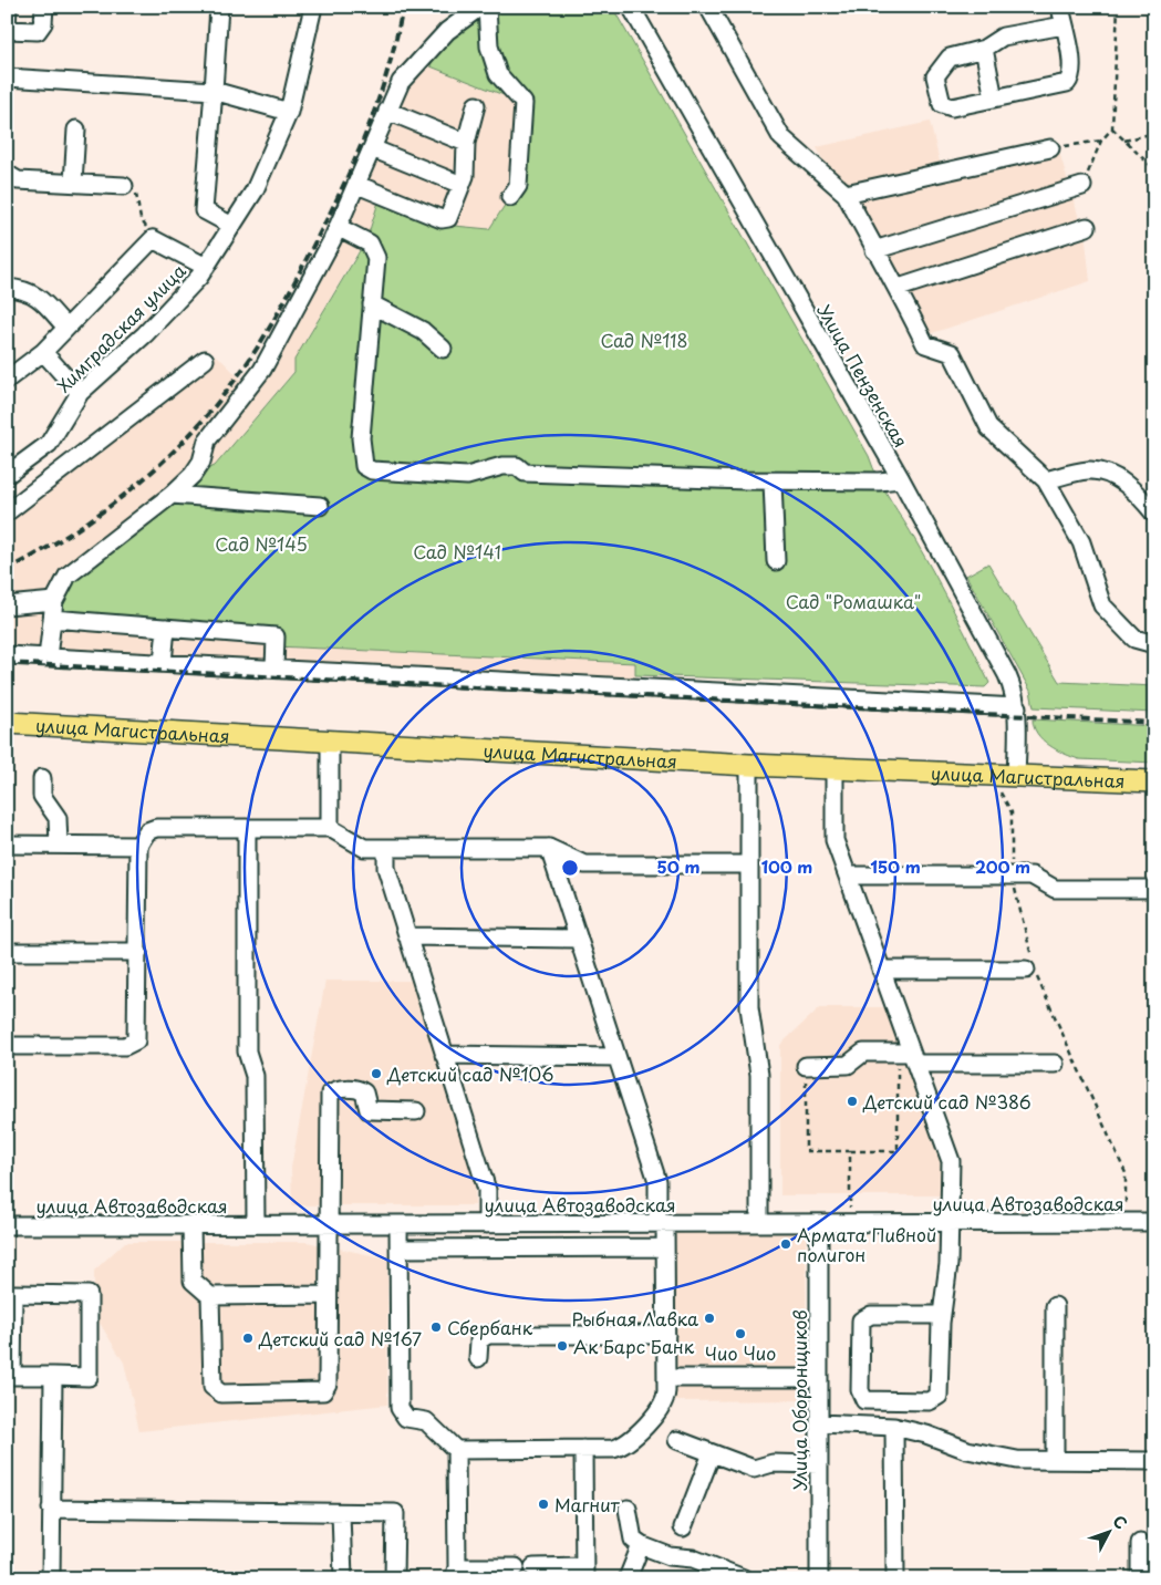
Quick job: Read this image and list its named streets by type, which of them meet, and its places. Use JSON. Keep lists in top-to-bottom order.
{
  "streets": {
    "main road": ["улица Магистральная"],
    "street": [
      "Химградская улица",
      "Улица Пензенская",
      "улица Автозаводская",
      "Улица Оборонщиков"
    ]
  },
  "crossings": [
    ["Улица Пензенская", "улица Магистральная"],
    ["улица Автозаводская", "Улица Оборонщиков"]
  ],
  "parks": [
    "Сад №118",
    "Сад №145",
    "Сад №141",
    "Сад \"Ромашка\""
  ],
  "places": [
    "Детский сад №106",
    "Детский сад №386",
    "Армата Пивной полигон",
    "Рыбная Лавка",
    "Сбербанк",
    "Чио Чио",
    "Детский сад №167",
    "Ак Барс Банк",
    "Магнит"
  ],
  "north": "top right",
  "rings": [
    "50 m",
    "100 m",
    "150 m",
    "200 m"
  ]
}
